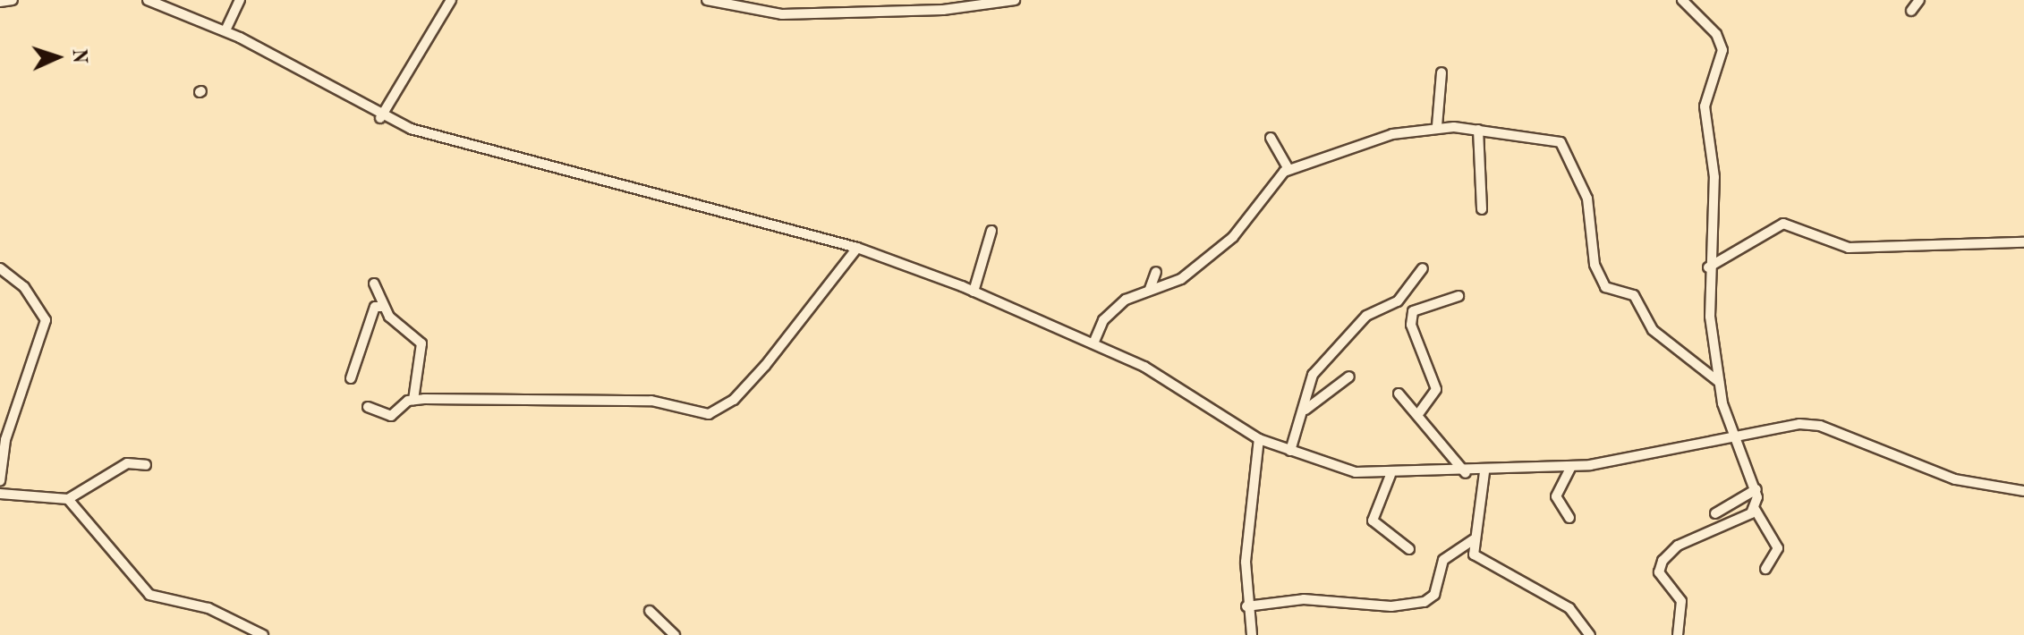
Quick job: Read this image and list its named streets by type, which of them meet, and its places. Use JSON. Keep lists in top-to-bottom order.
{
  "north": "right"
}
